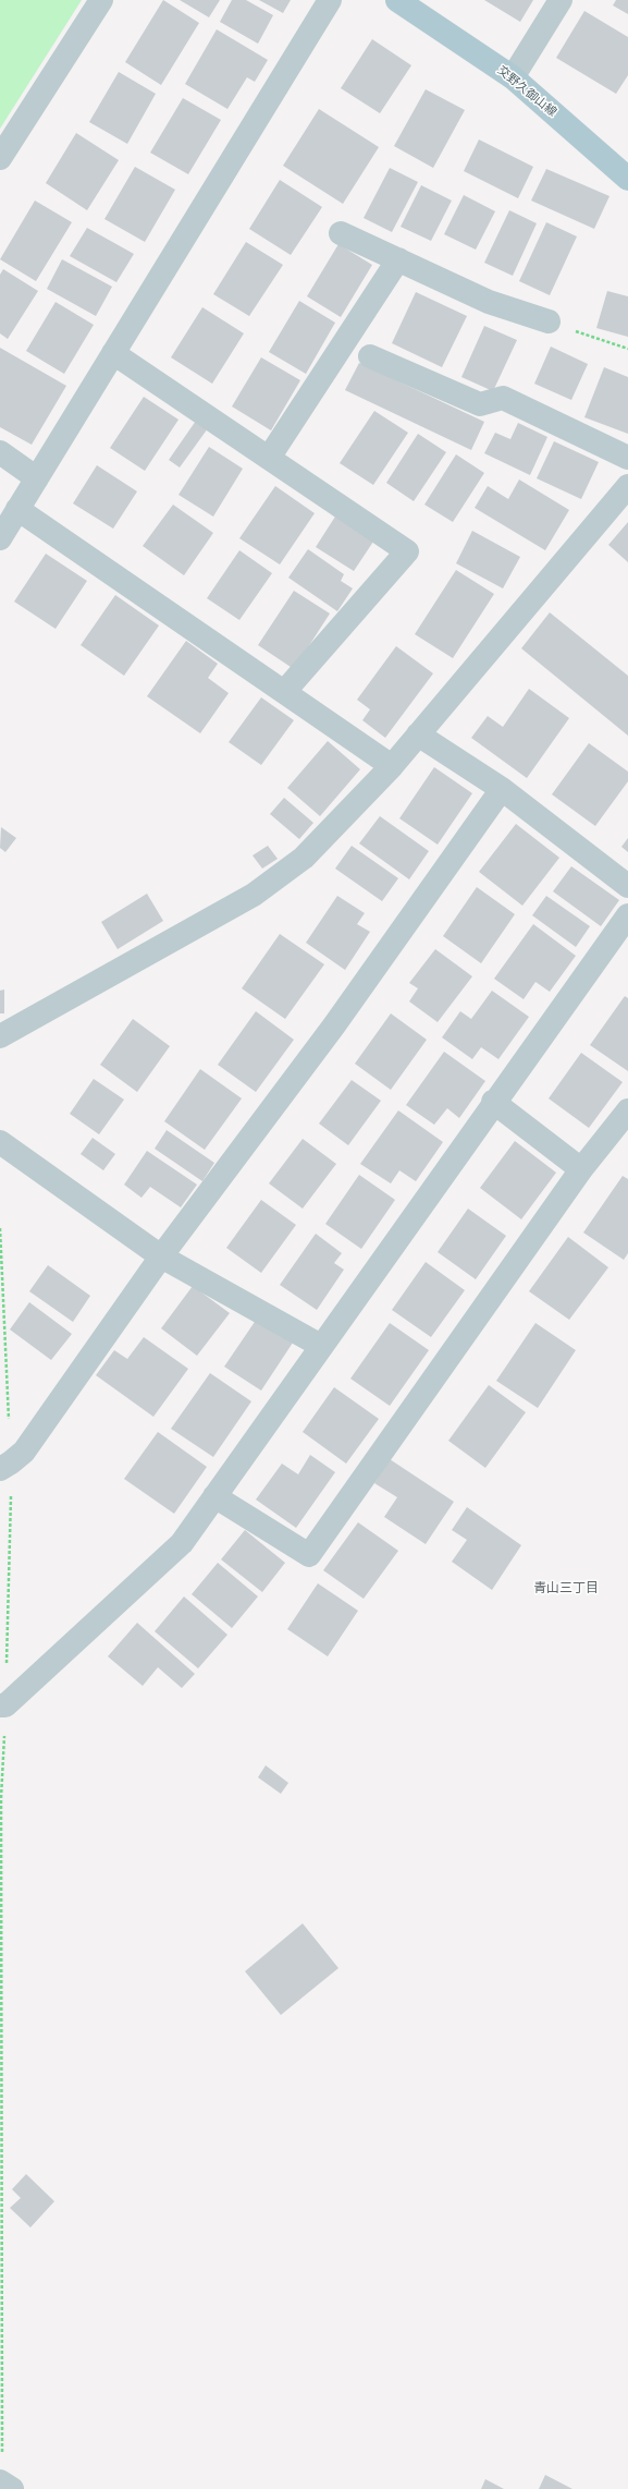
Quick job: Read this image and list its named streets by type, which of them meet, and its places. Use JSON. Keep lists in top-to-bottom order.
{
  "streets": {
    "main road": ["交野久御山線"]
  },
  "districts": ["青山三丁目"]
}
